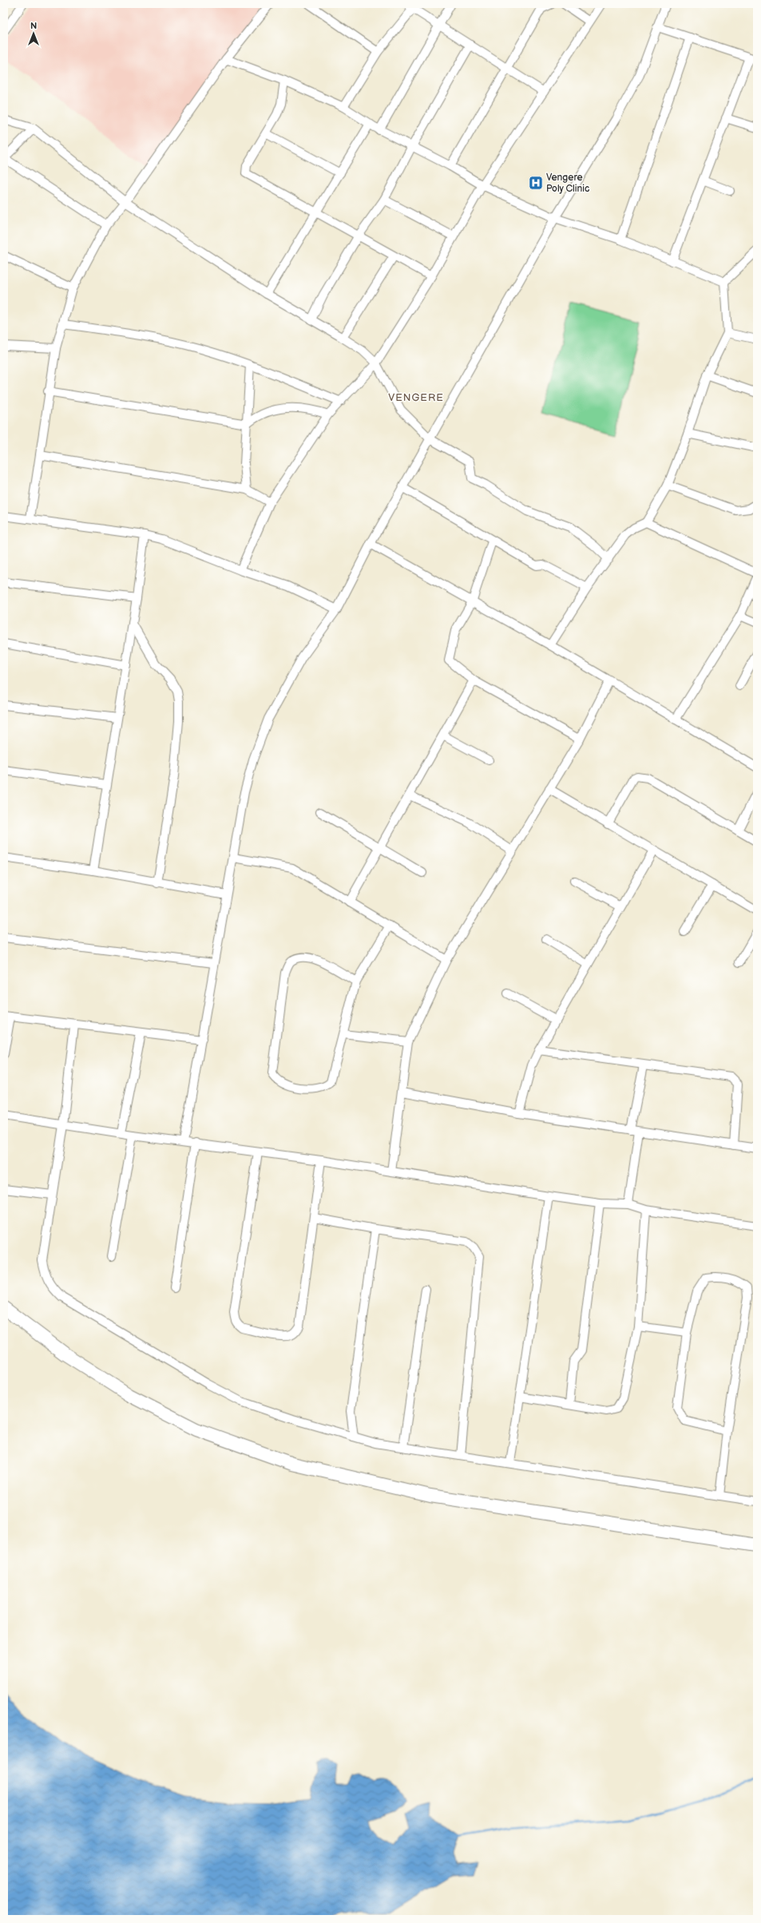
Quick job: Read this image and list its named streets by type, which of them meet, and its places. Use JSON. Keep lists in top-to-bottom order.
{
  "districts": ["VENGERE"],
  "places": {
    "hospital": ["Vengere Poly Clinic"]
  },
  "north": "top"
}
